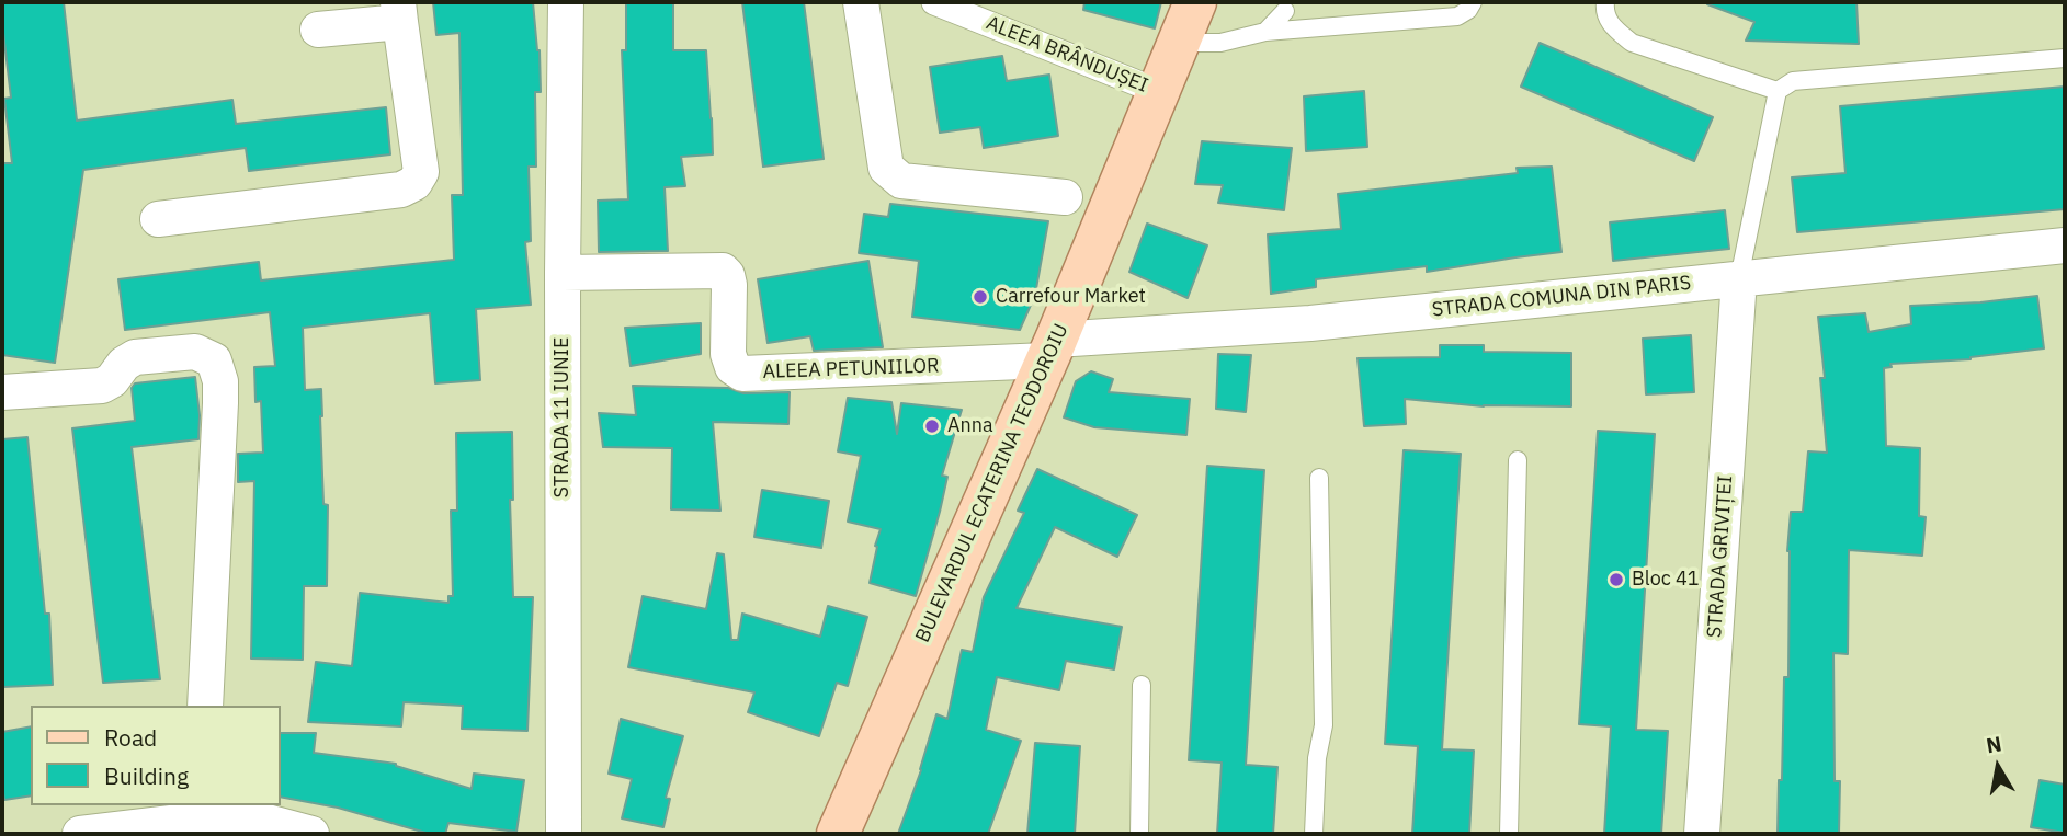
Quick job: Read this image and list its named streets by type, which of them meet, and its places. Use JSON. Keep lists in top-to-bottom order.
{
  "streets": {
    "main road": ["BULEVARDUL ECATERINA TEODOROIU"],
    "street": [
      "ALEEA BRÂNDUȘEI",
      "STRADA COMUNA DIN PARIS",
      "ALEEA PETUNIILOR",
      "STRADA 11 IUNIE",
      "STRADA GRIVIȚEI"
    ]
  },
  "crossings": [
    ["ALEEA BRÂNDUȘEI", "BULEVARDUL ECATERINA TEODOROIU"],
    ["STRADA COMUNA DIN PARIS", "ALEEA PETUNIILOR"],
    ["STRADA COMUNA DIN PARIS", "BULEVARDUL ECATERINA TEODOROIU"],
    ["STRADA COMUNA DIN PARIS", "STRADA GRIVIȚEI"],
    ["ALEEA PETUNIILOR", "STRADA 11 IUNIE"],
    ["ALEEA PETUNIILOR", "BULEVARDUL ECATERINA TEODOROIU"]
  ],
  "places": ["Carrefour Market", "Anna", "Bloc 41"],
  "legend": ["Road", "Building"],
  "north": "top"
}
